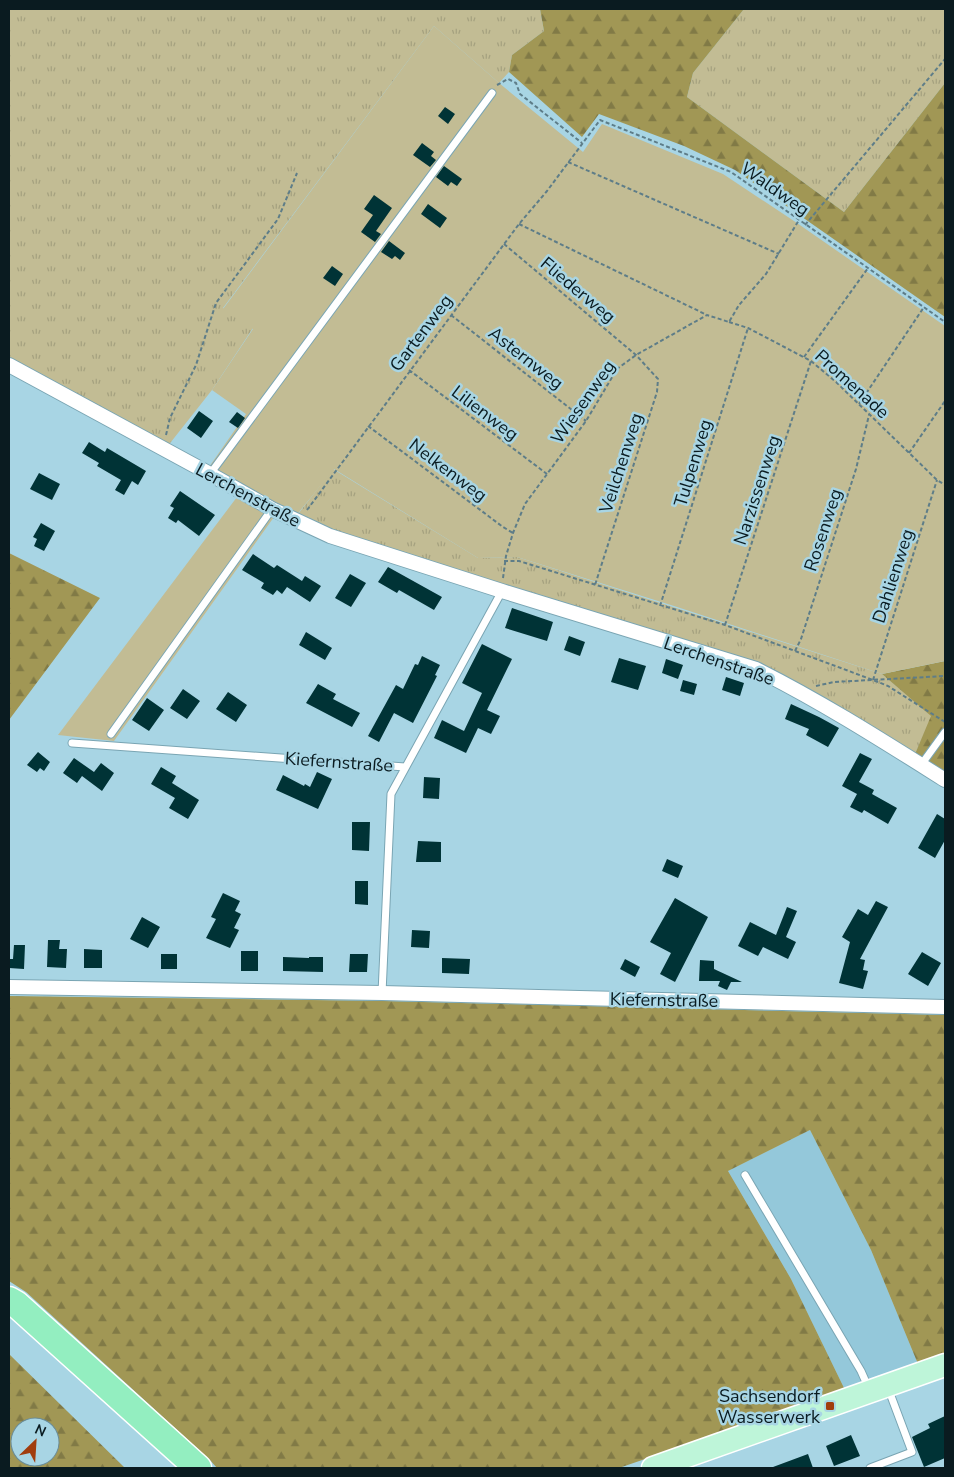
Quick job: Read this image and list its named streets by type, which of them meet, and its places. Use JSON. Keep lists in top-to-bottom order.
{
  "streets": {
    "street": ["Lerchenstraße", "Kiefernstraße"],
    "path": [
      "Waldweg",
      "Fliederweg",
      "Gartenweg",
      "Asternweg",
      "Promenade",
      "Wiesenweg",
      "Lilienweg",
      "Veilchenweg",
      "Tulpenweg",
      "Nelkenweg",
      "Narzissenweg",
      "Rosenweg",
      "Dahlienweg"
    ]
  },
  "crossings": [
    ["Waldweg", "Gartenweg"],
    ["Fliederweg", "Gartenweg"],
    ["Fliederweg", "Wiesenweg"],
    ["Fliederweg", "Veilchenweg"],
    ["Gartenweg", "Asternweg"],
    ["Gartenweg", "Lilienweg"],
    ["Gartenweg", "Nelkenweg"],
    ["Gartenweg", "Lerchenstraße"],
    ["Asternweg", "Wiesenweg"],
    ["Promenade", "Tulpenweg"],
    ["Promenade", "Narzissenweg"],
    ["Promenade", "Rosenweg"],
    ["Promenade", "Dahlienweg"],
    ["Wiesenweg", "Lilienweg"],
    ["Wiesenweg", "Veilchenweg"],
    ["Wiesenweg", "Nelkenweg"],
    ["Wiesenweg", "Lerchenstraße"]
  ],
  "places": {
    "transit": ["Sachsendorf Wasserwerk"]
  },
  "north": "top right"
}
